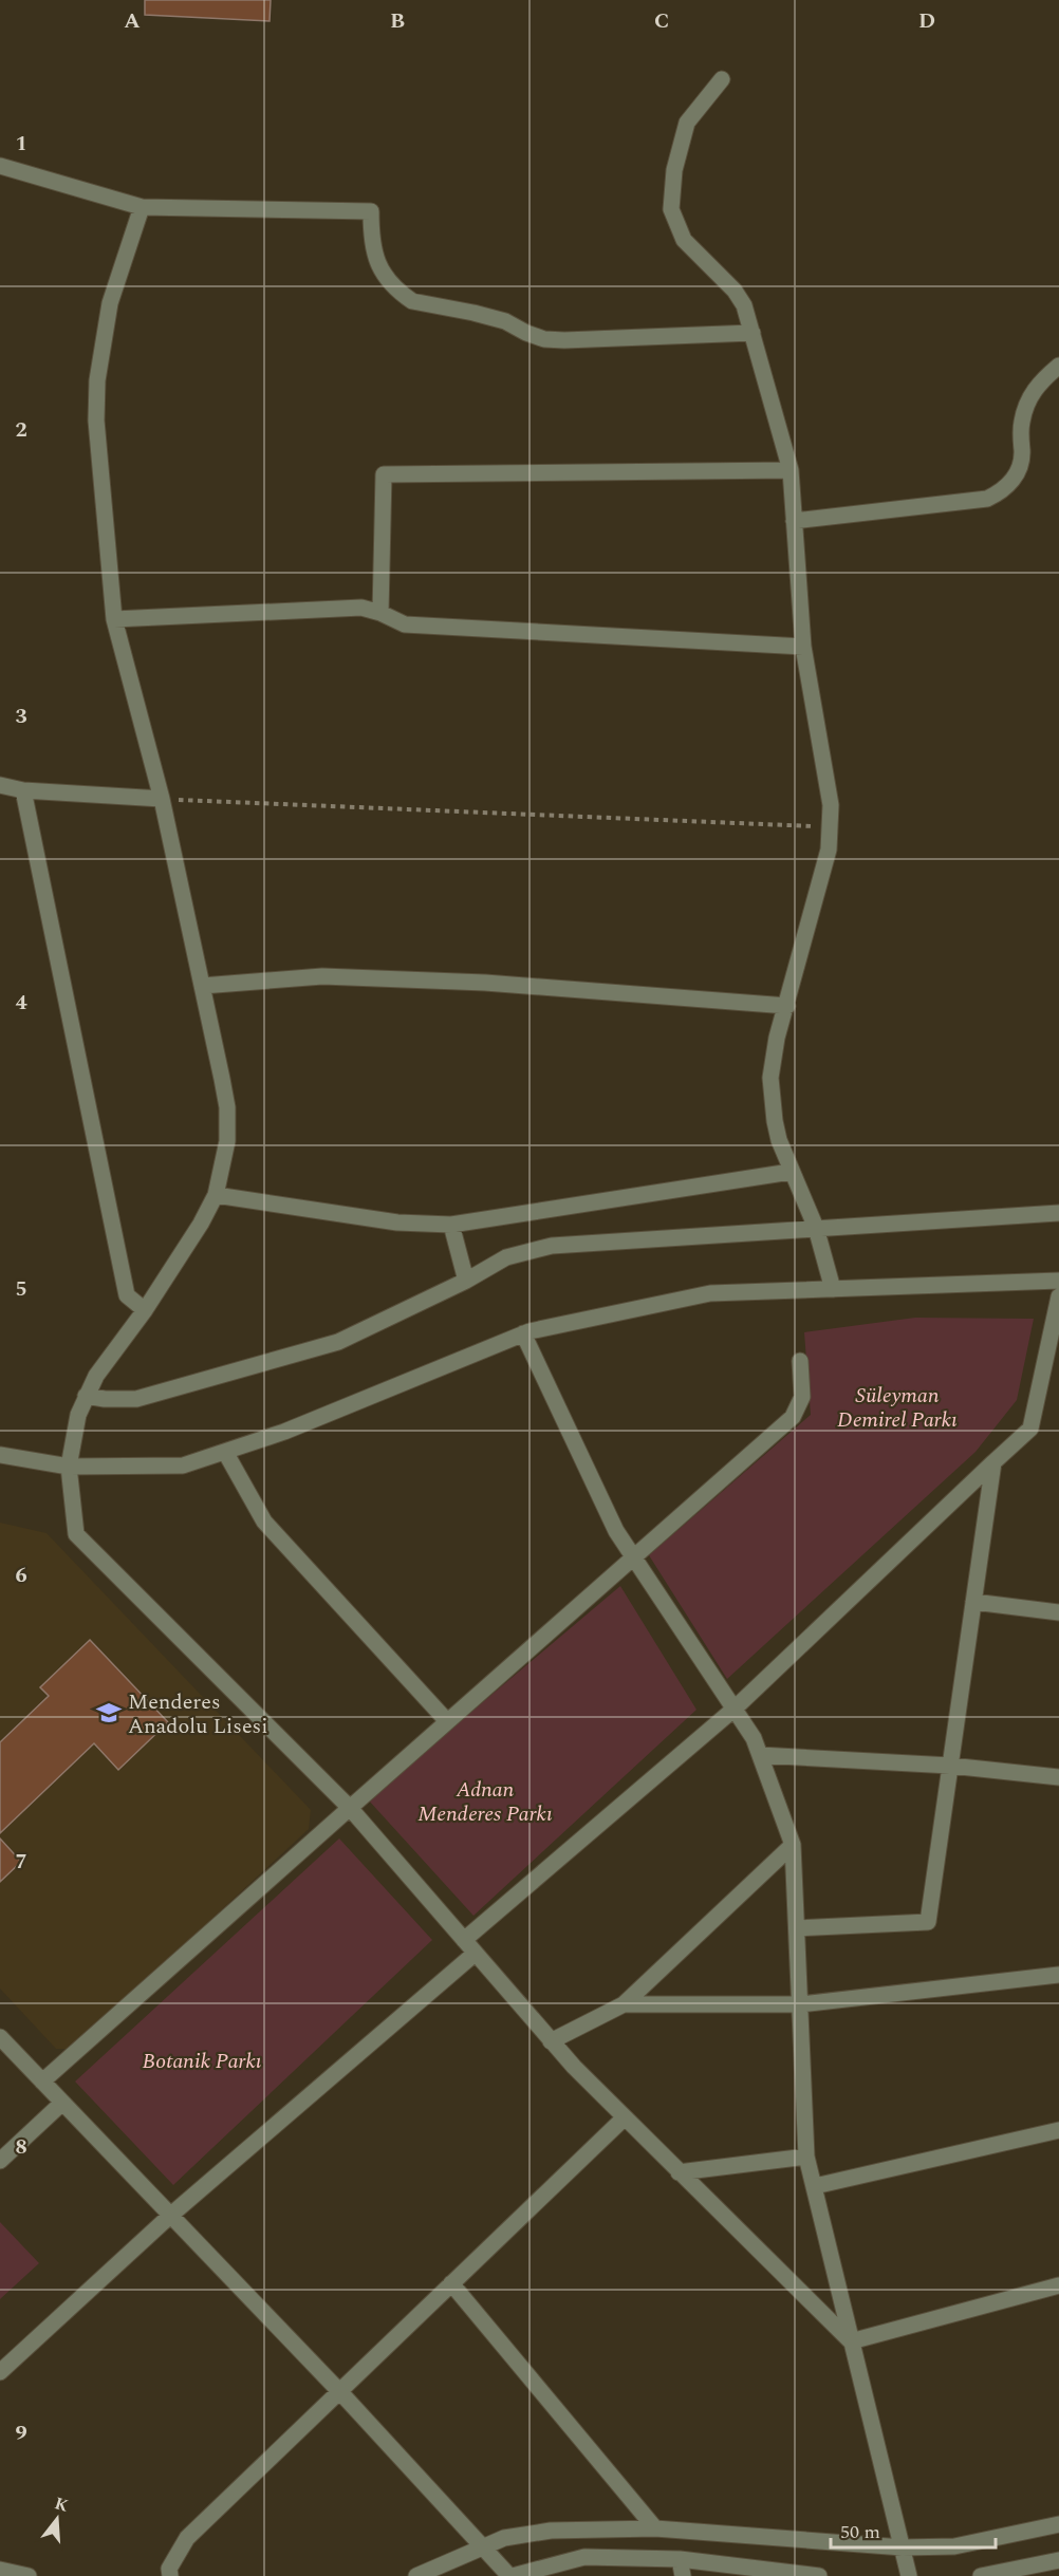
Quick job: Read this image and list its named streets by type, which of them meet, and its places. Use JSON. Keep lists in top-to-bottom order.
{
  "parks": ["Süleyman Demirel Parkı", "Adnan Menderes Parkı", "Botanik Parkı"],
  "places": {
    "school or university": ["Menderes Anadolu Lisesi"]
  },
  "scale_bar": "50 m",
  "north": "top",
  "grid": {
    "columns": [
      "A",
      "B",
      "C",
      "D"
    ],
    "rows": [
      "1",
      "2",
      "3",
      "4",
      "5",
      "6",
      "7",
      "8",
      "9"
    ]
  }
}
